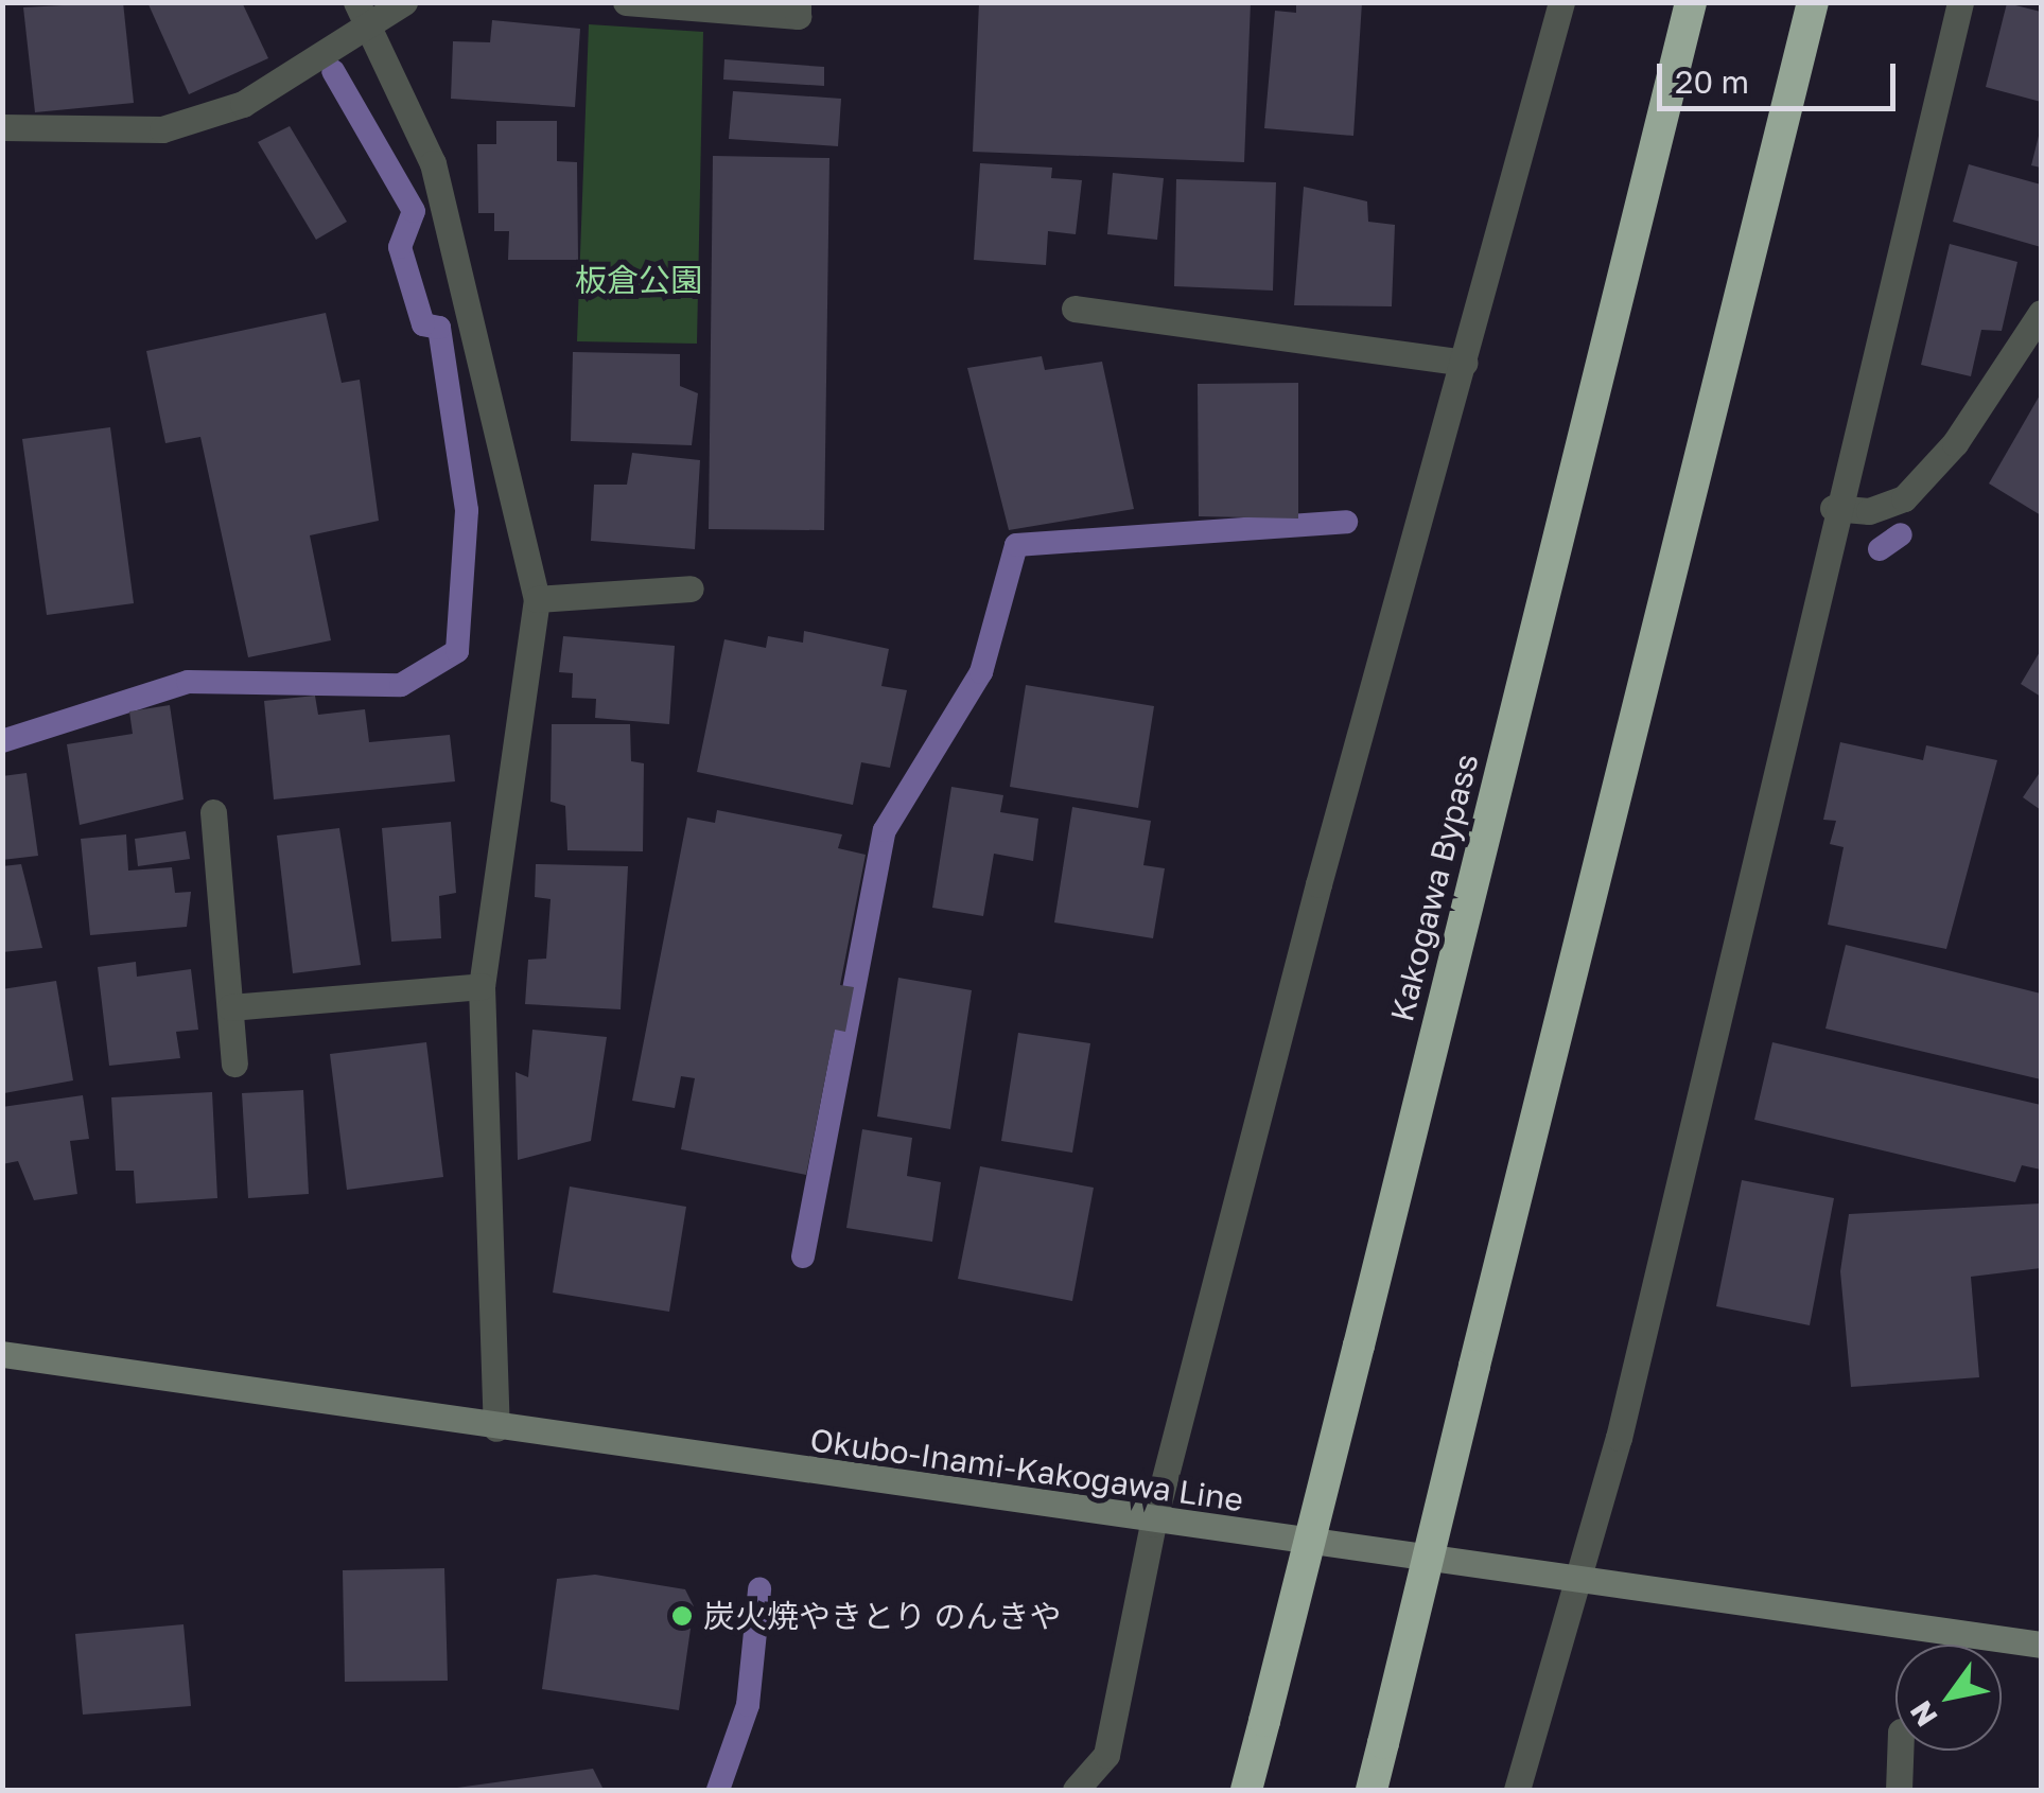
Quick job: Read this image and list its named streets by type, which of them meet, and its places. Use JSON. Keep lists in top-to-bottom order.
{
  "streets": {
    "highway": ["Kakogawa Bypass"],
    "main road": ["Okubo-Inami-Kakogawa Line"]
  },
  "parks": ["板倉公園"],
  "places": ["炭火焼やきとり のんきや"],
  "scale_bar": "20 m",
  "north": "bottom left"
}
